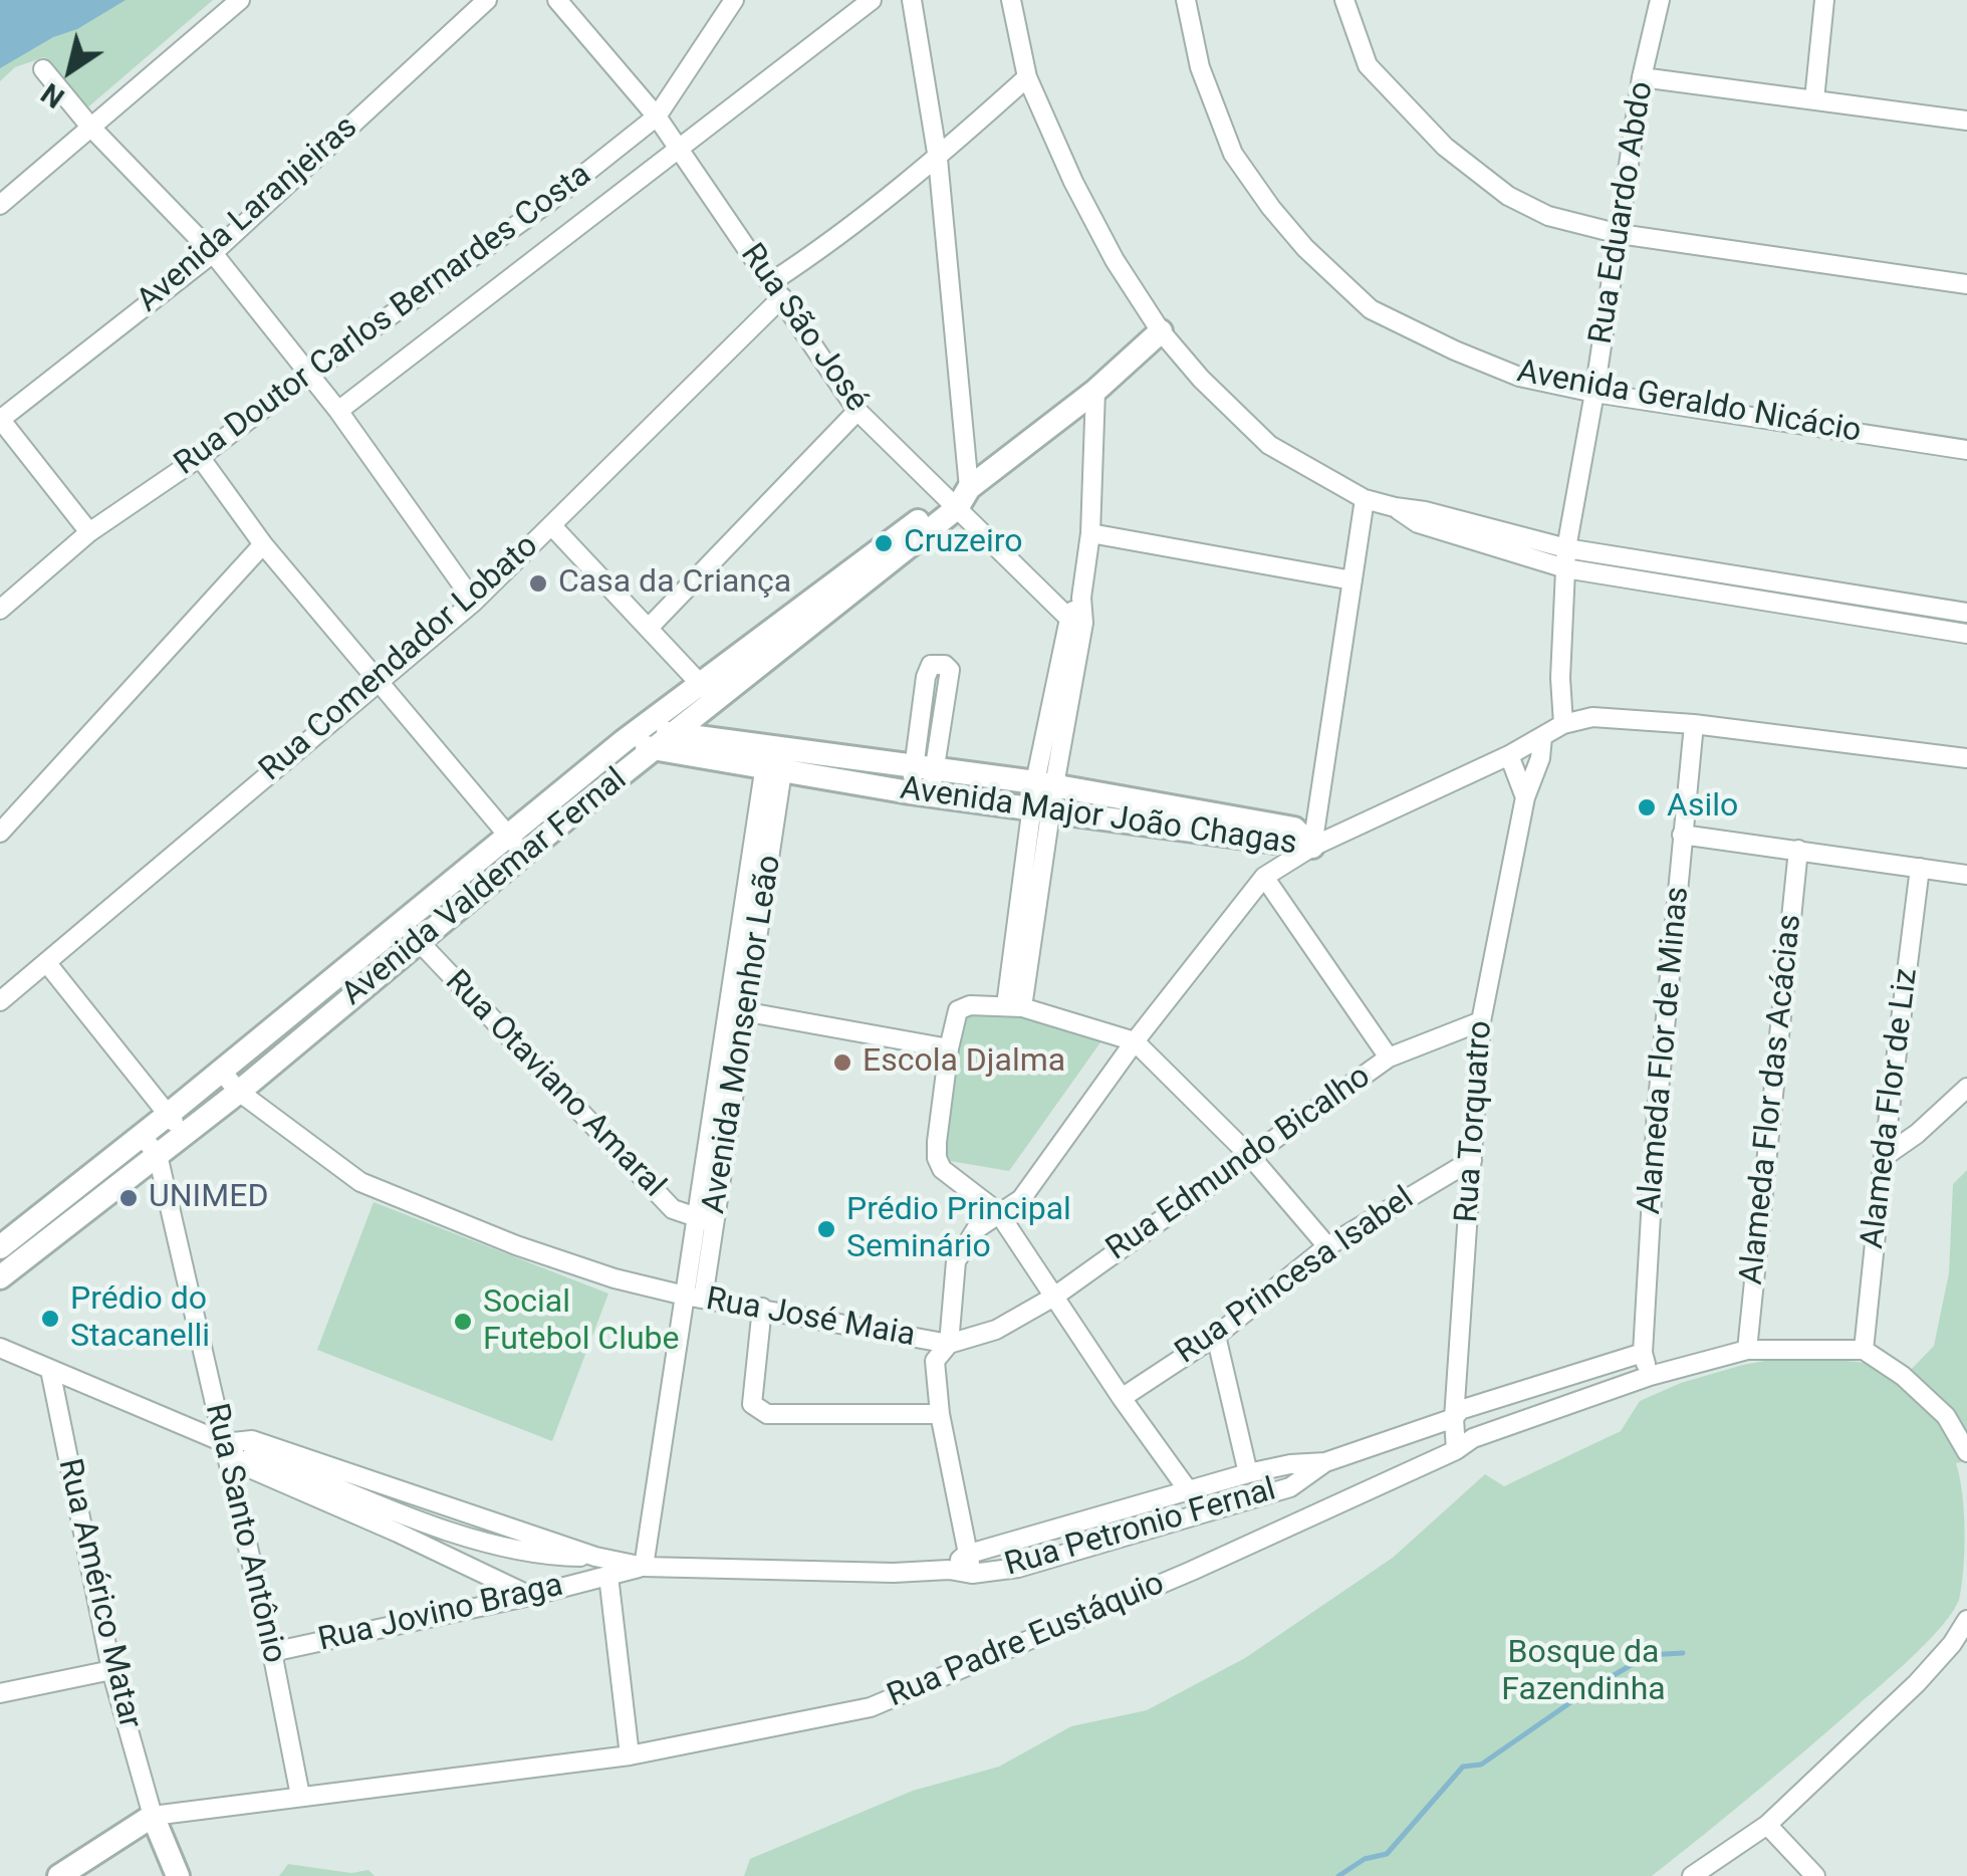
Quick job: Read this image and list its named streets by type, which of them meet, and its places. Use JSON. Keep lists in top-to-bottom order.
{
  "streets": {
    "street": [
      "Rua Eduardo Abdo",
      "Avenida Laranjeiras",
      "Rua Doutor Carlos Bernardes Costa",
      "Rua São José",
      "Avenida Geraldo Nicácio",
      "Rua Comendador Lobato",
      "Avenida Major João Chagas",
      "Avenida Valdemar Fernal",
      "Avenida Monsenhor Leão",
      "Alameda Flor de Minas",
      "Rua Otaviano Amaral",
      "Alameda Flor das Acácias",
      "Alameda Flor de Liz",
      "Rua Torquatro",
      "Rua Edmundo Bicalho",
      "Rua Princesa Isabel",
      "Rua José Maia",
      "Rua Petronio Fernal",
      "Rua Santo Antônio",
      "Rua Américo Matar",
      "Rua Jovino Braga",
      "Rua Padre Eustáquio"
    ]
  },
  "crossings": [
    ["Rua Eduardo Abdo", "Avenida Geraldo Nicácio"],
    ["Rua Doutor Carlos Bernardes Costa", "Rua São José"],
    ["Rua São José", "Rua Comendador Lobato"],
    ["Rua São José", "Avenida Valdemar Fernal"],
    ["Avenida Major João Chagas", "Avenida Valdemar Fernal"],
    ["Avenida Major João Chagas", "Avenida Monsenhor Leão"],
    ["Avenida Valdemar Fernal", "Rua Otaviano Amaral"],
    ["Avenida Valdemar Fernal", "Rua José Maia"],
    ["Avenida Valdemar Fernal", "Rua Santo Antônio"],
    ["Avenida Monsenhor Leão", "Rua Otaviano Amaral"],
    ["Avenida Monsenhor Leão", "Rua José Maia"],
    ["Avenida Monsenhor Leão", "Rua Petronio Fernal"],
    ["Alameda Flor de Minas", "Rua Petronio Fernal"],
    ["Alameda Flor de Minas", "Rua Padre Eustáquio"],
    ["Alameda Flor das Acácias", "Rua Padre Eustáquio"],
    ["Alameda Flor de Liz", "Rua Padre Eustáquio"],
    ["Rua Torquatro", "Rua Edmundo Bicalho"],
    ["Rua Torquatro", "Rua Princesa Isabel"],
    ["Rua Torquatro", "Rua Petronio Fernal"],
    ["Rua Torquatro", "Rua Padre Eustáquio"],
    ["Rua Edmundo Bicalho", "Rua José Maia"],
    ["Rua Petronio Fernal", "Rua Santo Antônio"],
    ["Rua Petronio Fernal", "Rua Américo Matar"],
    ["Rua Petronio Fernal", "Rua Jovino Braga"],
    ["Rua Santo Antônio", "Rua Jovino Braga"],
    ["Rua Santo Antônio", "Rua Padre Eustáquio"],
    ["Rua Américo Matar", "Rua Padre Eustáquio"]
  ],
  "parks": ["Bosque da Fazendinha"],
  "places": [
    "Cruzeiro",
    "Casa da Criança",
    "Asilo",
    "Escola Djalma",
    "UNIMED",
    "Prédio Principal Seminário",
    "Prédio do Stacanelli",
    "Social Futebol Clube"
  ],
  "north": "bottom left"
}
